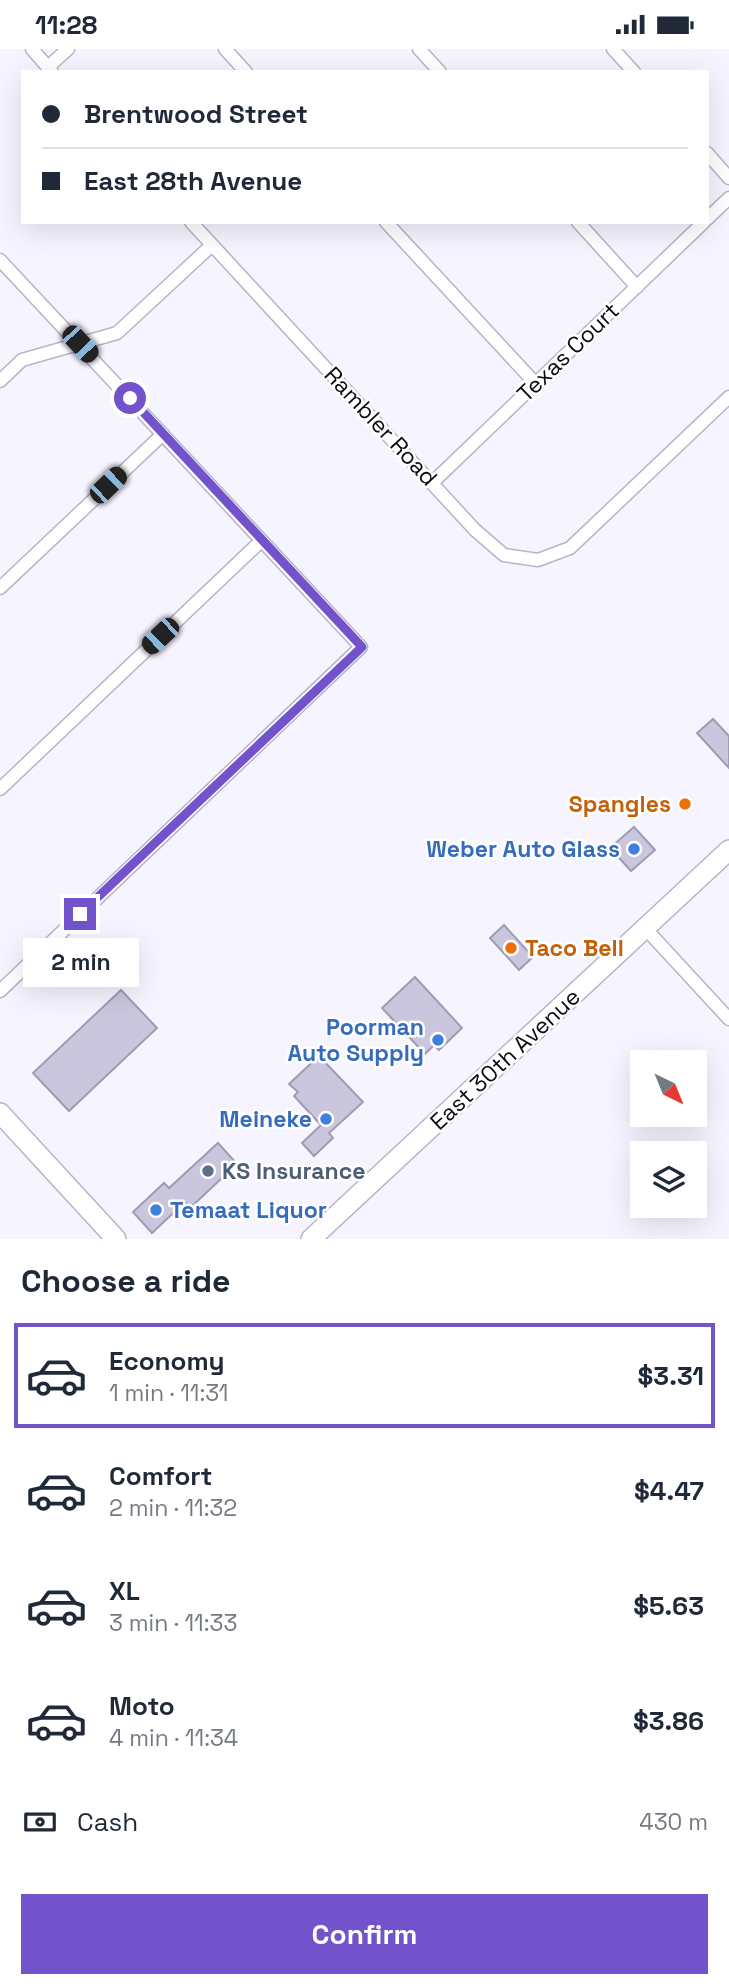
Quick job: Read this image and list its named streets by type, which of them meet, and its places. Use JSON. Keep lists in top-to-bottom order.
{
  "streets": {
    "main road": ["East 30th Avenue"],
    "street": ["Texas Court", "Rambler Road"]
  },
  "crossings": [
    ["Texas Court", "Rambler Road"]
  ],
  "places": [
    "Spangles",
    "Weber Auto Glass",
    "Taco Bell",
    "Poorman Auto Supply",
    "Meineke",
    "KS Insurance",
    "Temaat Liquor"
  ],
  "north": "bottom right",
  "page": {
    "status": "11:28",
    "banner": ["Brentwood Street", "East 28th Avenue"],
    "bubble": "2 min",
    "heading": "Choose a ride",
    "list": [
      {
        "name": "Economy",
        "note": "1 min · 11:31",
        "value": "$3.31"
      },
      {
        "name": "Comfort",
        "note": "2 min · 11:32",
        "value": "$4.47"
      },
      {
        "name": "XL",
        "note": "3 min · 11:33",
        "value": "$5.63"
      },
      {
        "name": "Moto",
        "note": "4 min · 11:34",
        "value": "$3.86"
      }
    ],
    "pay": ["Cash", "430 m"],
    "buttons": "Confirm"
  }
}
